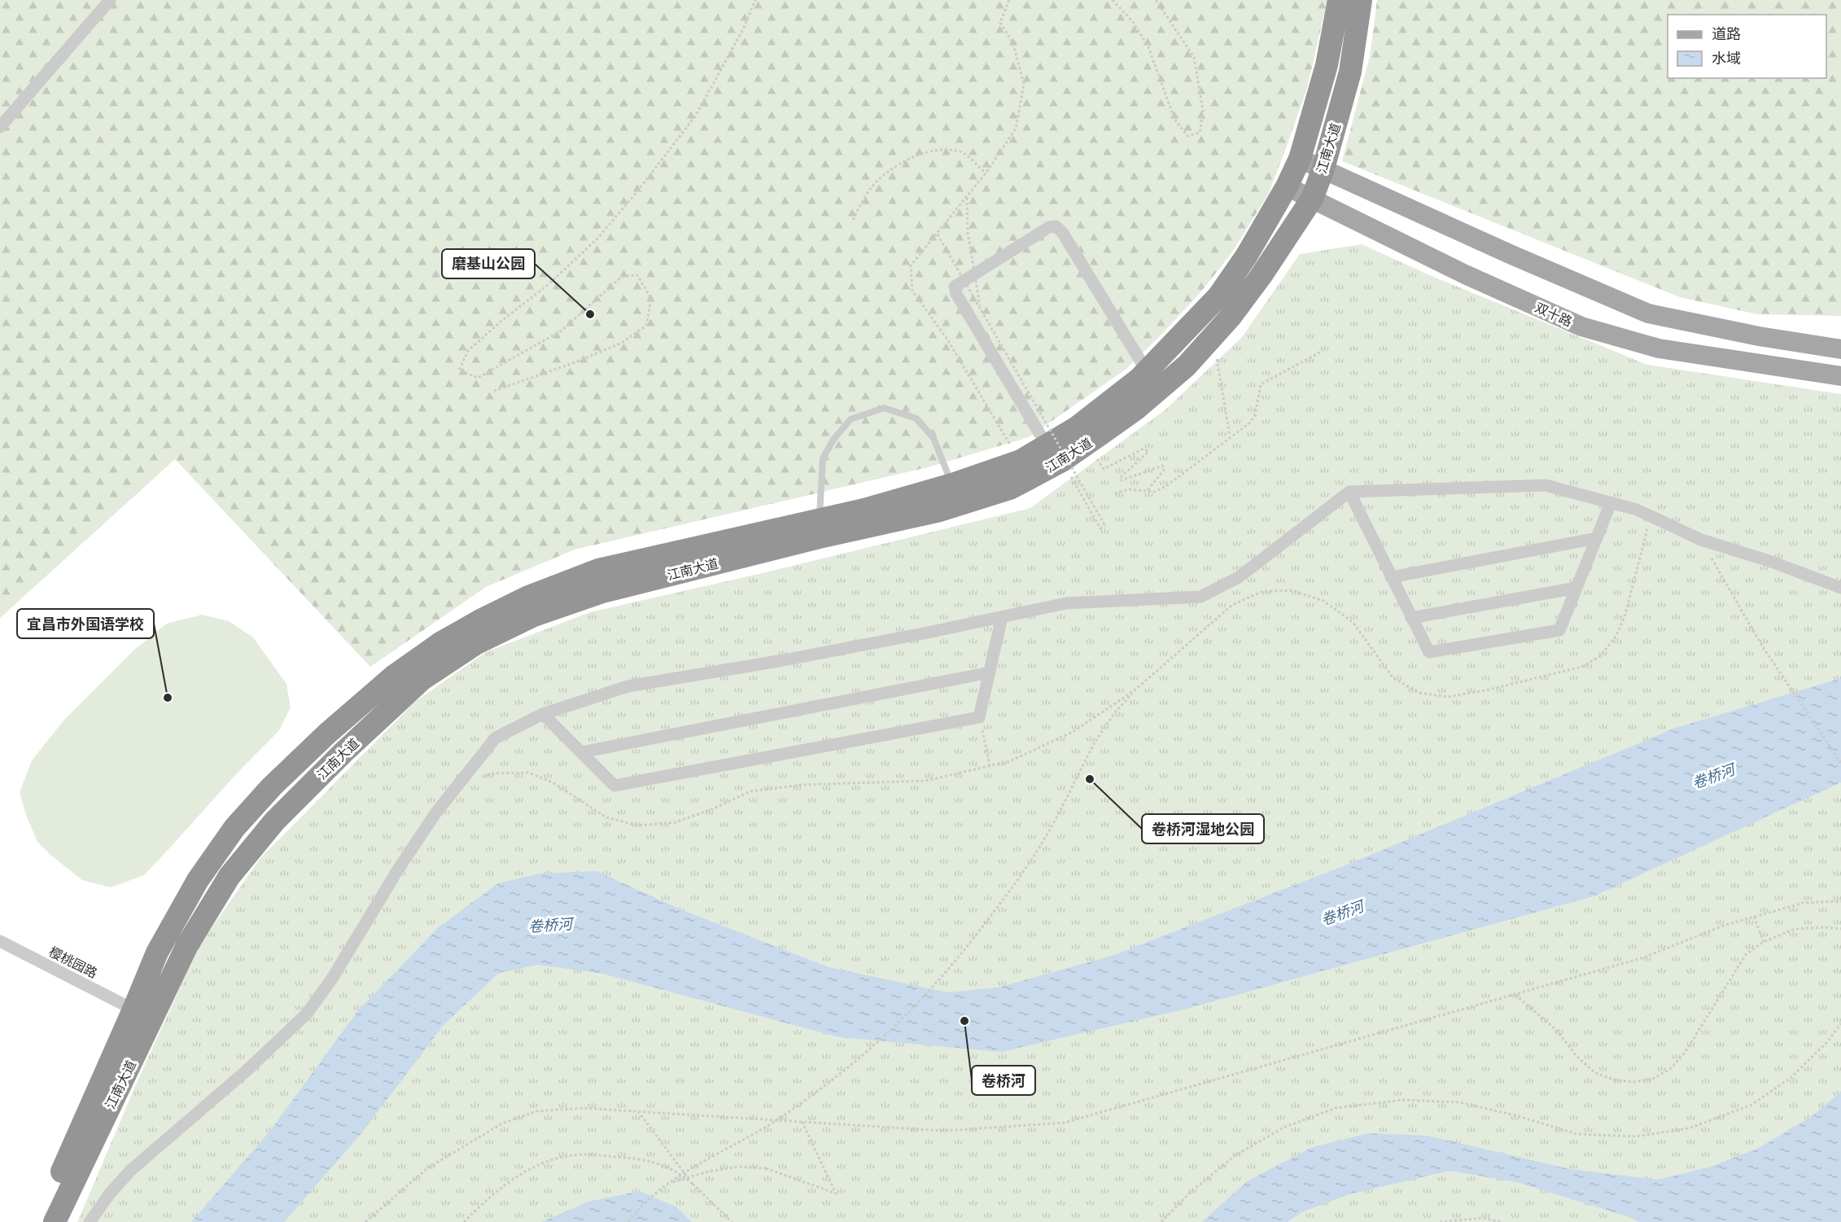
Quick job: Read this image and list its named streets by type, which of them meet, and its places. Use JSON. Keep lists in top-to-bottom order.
{
  "streets": {
    "highway": ["江南大道"],
    "main road": ["双十路"],
    "street": ["樱桃园路"]
  },
  "crossings": [
    ["江南大道", "双十路"],
    ["江南大道", "樱桃园路"]
  ],
  "water": ["卷桥河"],
  "places": [
    "磨基山公园",
    "宜昌市外国语学校",
    "卷桥河湿地公园",
    "卷桥河"
  ],
  "legend": ["道路", "水域"]
}
